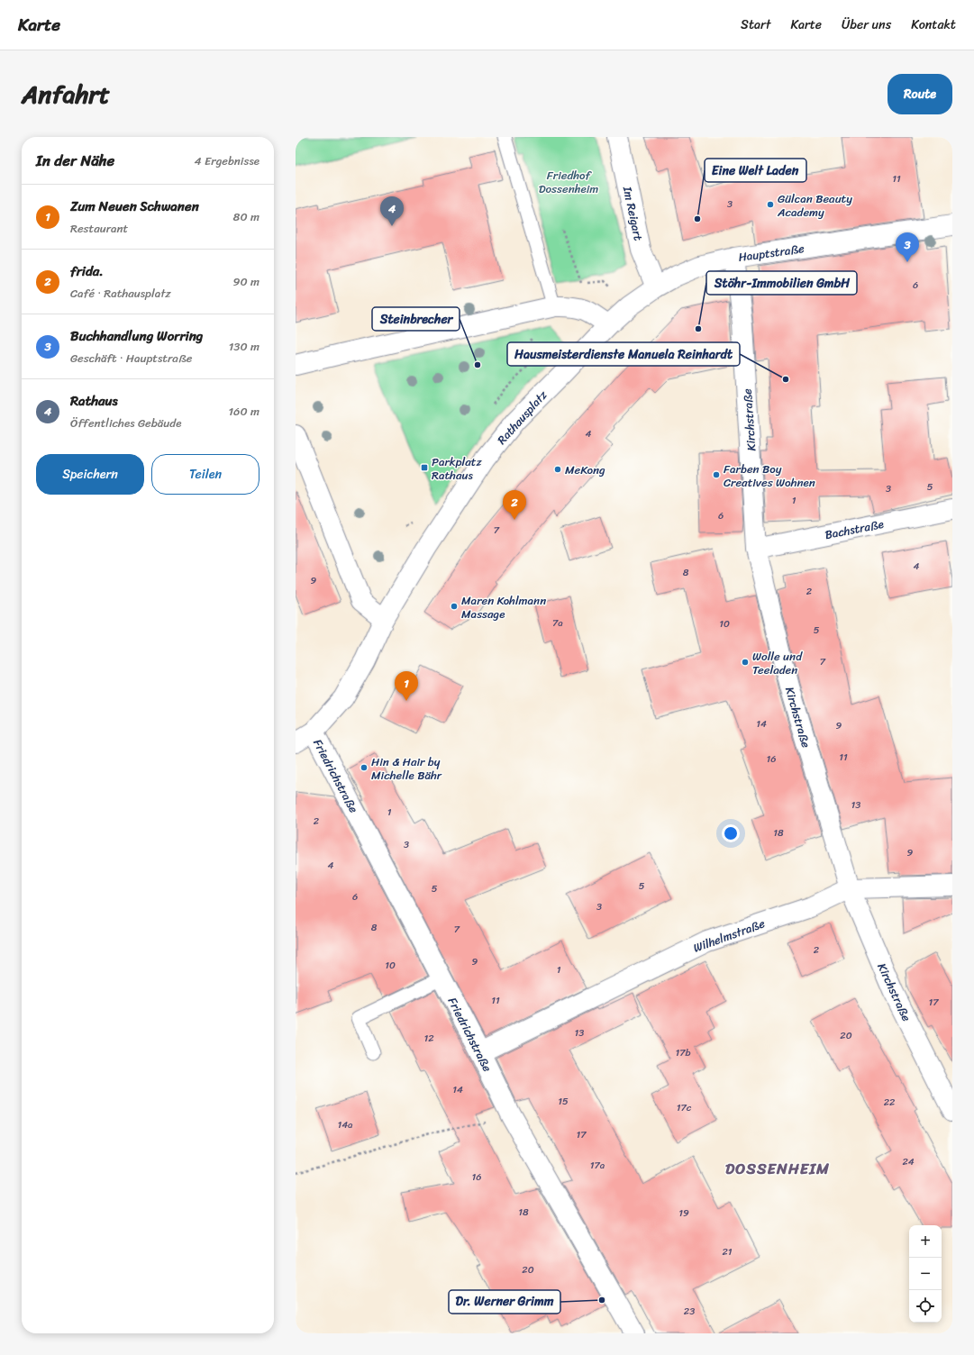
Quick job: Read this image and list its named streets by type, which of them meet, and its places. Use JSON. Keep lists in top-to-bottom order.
{
  "streets": {
    "street": [
      "Im Reigart",
      "Hauptstraße",
      "Rathausplatz",
      "Kirchstraße",
      "Bachstraße",
      "Friedrichstraße",
      "Wilhelmstraße"
    ]
  },
  "crossings": [
    ["Im Reigart", "Hauptstraße"],
    ["Hauptstraße", "Rathausplatz"],
    ["Hauptstraße", "Kirchstraße"],
    ["Rathausplatz", "Friedrichstraße"],
    ["Kirchstraße", "Bachstraße"],
    ["Kirchstraße", "Wilhelmstraße"],
    ["Friedrichstraße", "Wilhelmstraße"]
  ],
  "districts": ["DOSSENHEIM"],
  "parks": ["Friedhof Dossenheim"],
  "places": {
    "other": [
      "Gülcan Beauty Academy",
      "Eine Welt Laden",
      "Stöhr-Immobilien GmbH",
      "Steinbrecher",
      "Hausmeisterdienste Manuela Reinhardt",
      "MeKong",
      "Farben Boy Creatives Wohnen",
      "Maren Kohlmann Massage",
      "Wolle und Teeladen",
      "Hin & Hair by Michelle Bähr",
      "Dr. Werner Grimm"
    ],
    "transit": ["Parkplatz Rathaus"]
  },
  "house_numbers": [
    "11",
    "3",
    "6",
    "4",
    "5",
    "3",
    "1",
    "6",
    "7",
    "4",
    "8",
    "9",
    "2",
    "7a",
    "10",
    "5",
    "7",
    "14",
    "9",
    "11",
    "16",
    "13",
    "1",
    "2",
    "18",
    "3",
    "9",
    "4",
    "5",
    "5",
    "6",
    "3",
    "8",
    "7",
    "2",
    "9",
    "10",
    "1",
    "11",
    "17",
    "13",
    "20",
    "12",
    "17b",
    "14",
    "15",
    "22",
    "17c",
    "14a",
    "17",
    "24",
    "17a",
    "16",
    "18",
    "19",
    "21",
    "20",
    "23"
  ],
  "page": {
    "header": "Karte",
    "nav": [
      "Start",
      "Karte",
      "Über uns",
      "Kontakt"
    ],
    "title": "Anfahrt",
    "buttons": [
      "Route",
      ["Speichern", "Teilen"]
    ],
    "heading": ["In der Nähe", "4 Ergebnisse"],
    "list": [
      {
        "mark": "1",
        "name": "Zum Neuen Schwanen",
        "note": "Restaurant",
        "value": "80 m"
      },
      {
        "mark": "2",
        "name": "frida.",
        "note": "Café · Rathausplatz",
        "value": "90 m"
      },
      {
        "mark": "3",
        "name": "Buchhandlung Worring",
        "note": "Geschäft · Hauptstraße",
        "value": "130 m"
      },
      {
        "mark": "4",
        "name": "Rathaus",
        "note": "Öffentliches Gebäude",
        "value": "160 m"
      }
    ],
    "pins": [
      "4",
      "3",
      "2",
      "1"
    ],
    "map_buttons": ["+", "−"]
  }
}
